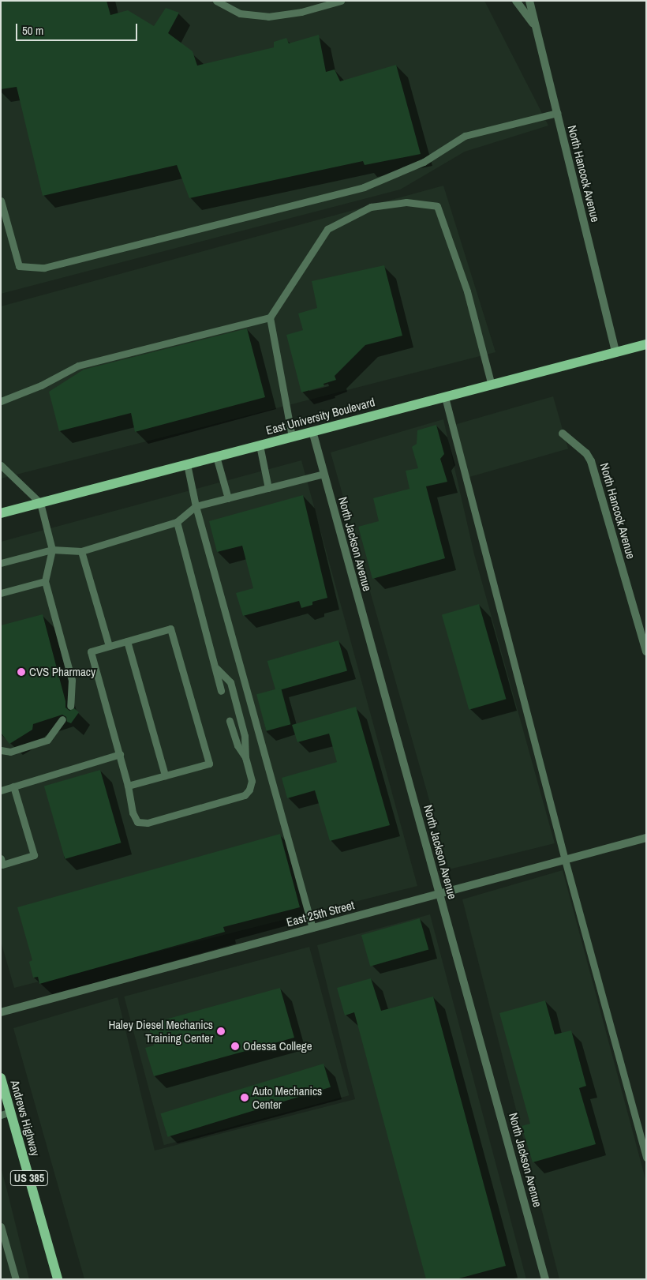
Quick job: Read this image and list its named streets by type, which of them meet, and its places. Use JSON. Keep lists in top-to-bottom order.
{
  "streets": {
    "main road": ["East University Boulevard", "Andrews Highway", "US 385"],
    "street": ["North Hancock Avenue", "North Jackson Avenue", "East 25th Street"]
  },
  "crossings": [
    ["North Hancock Avenue", "East University Boulevard"],
    ["East University Boulevard", "North Jackson Avenue"],
    ["North Jackson Avenue", "East 25th Street"]
  ],
  "places": [
    "CVS Pharmacy",
    "Haley Diesel Mechanics Training Center",
    "Odessa College",
    "Auto Mechanics Center"
  ],
  "scale_bar": "50 m"
}
